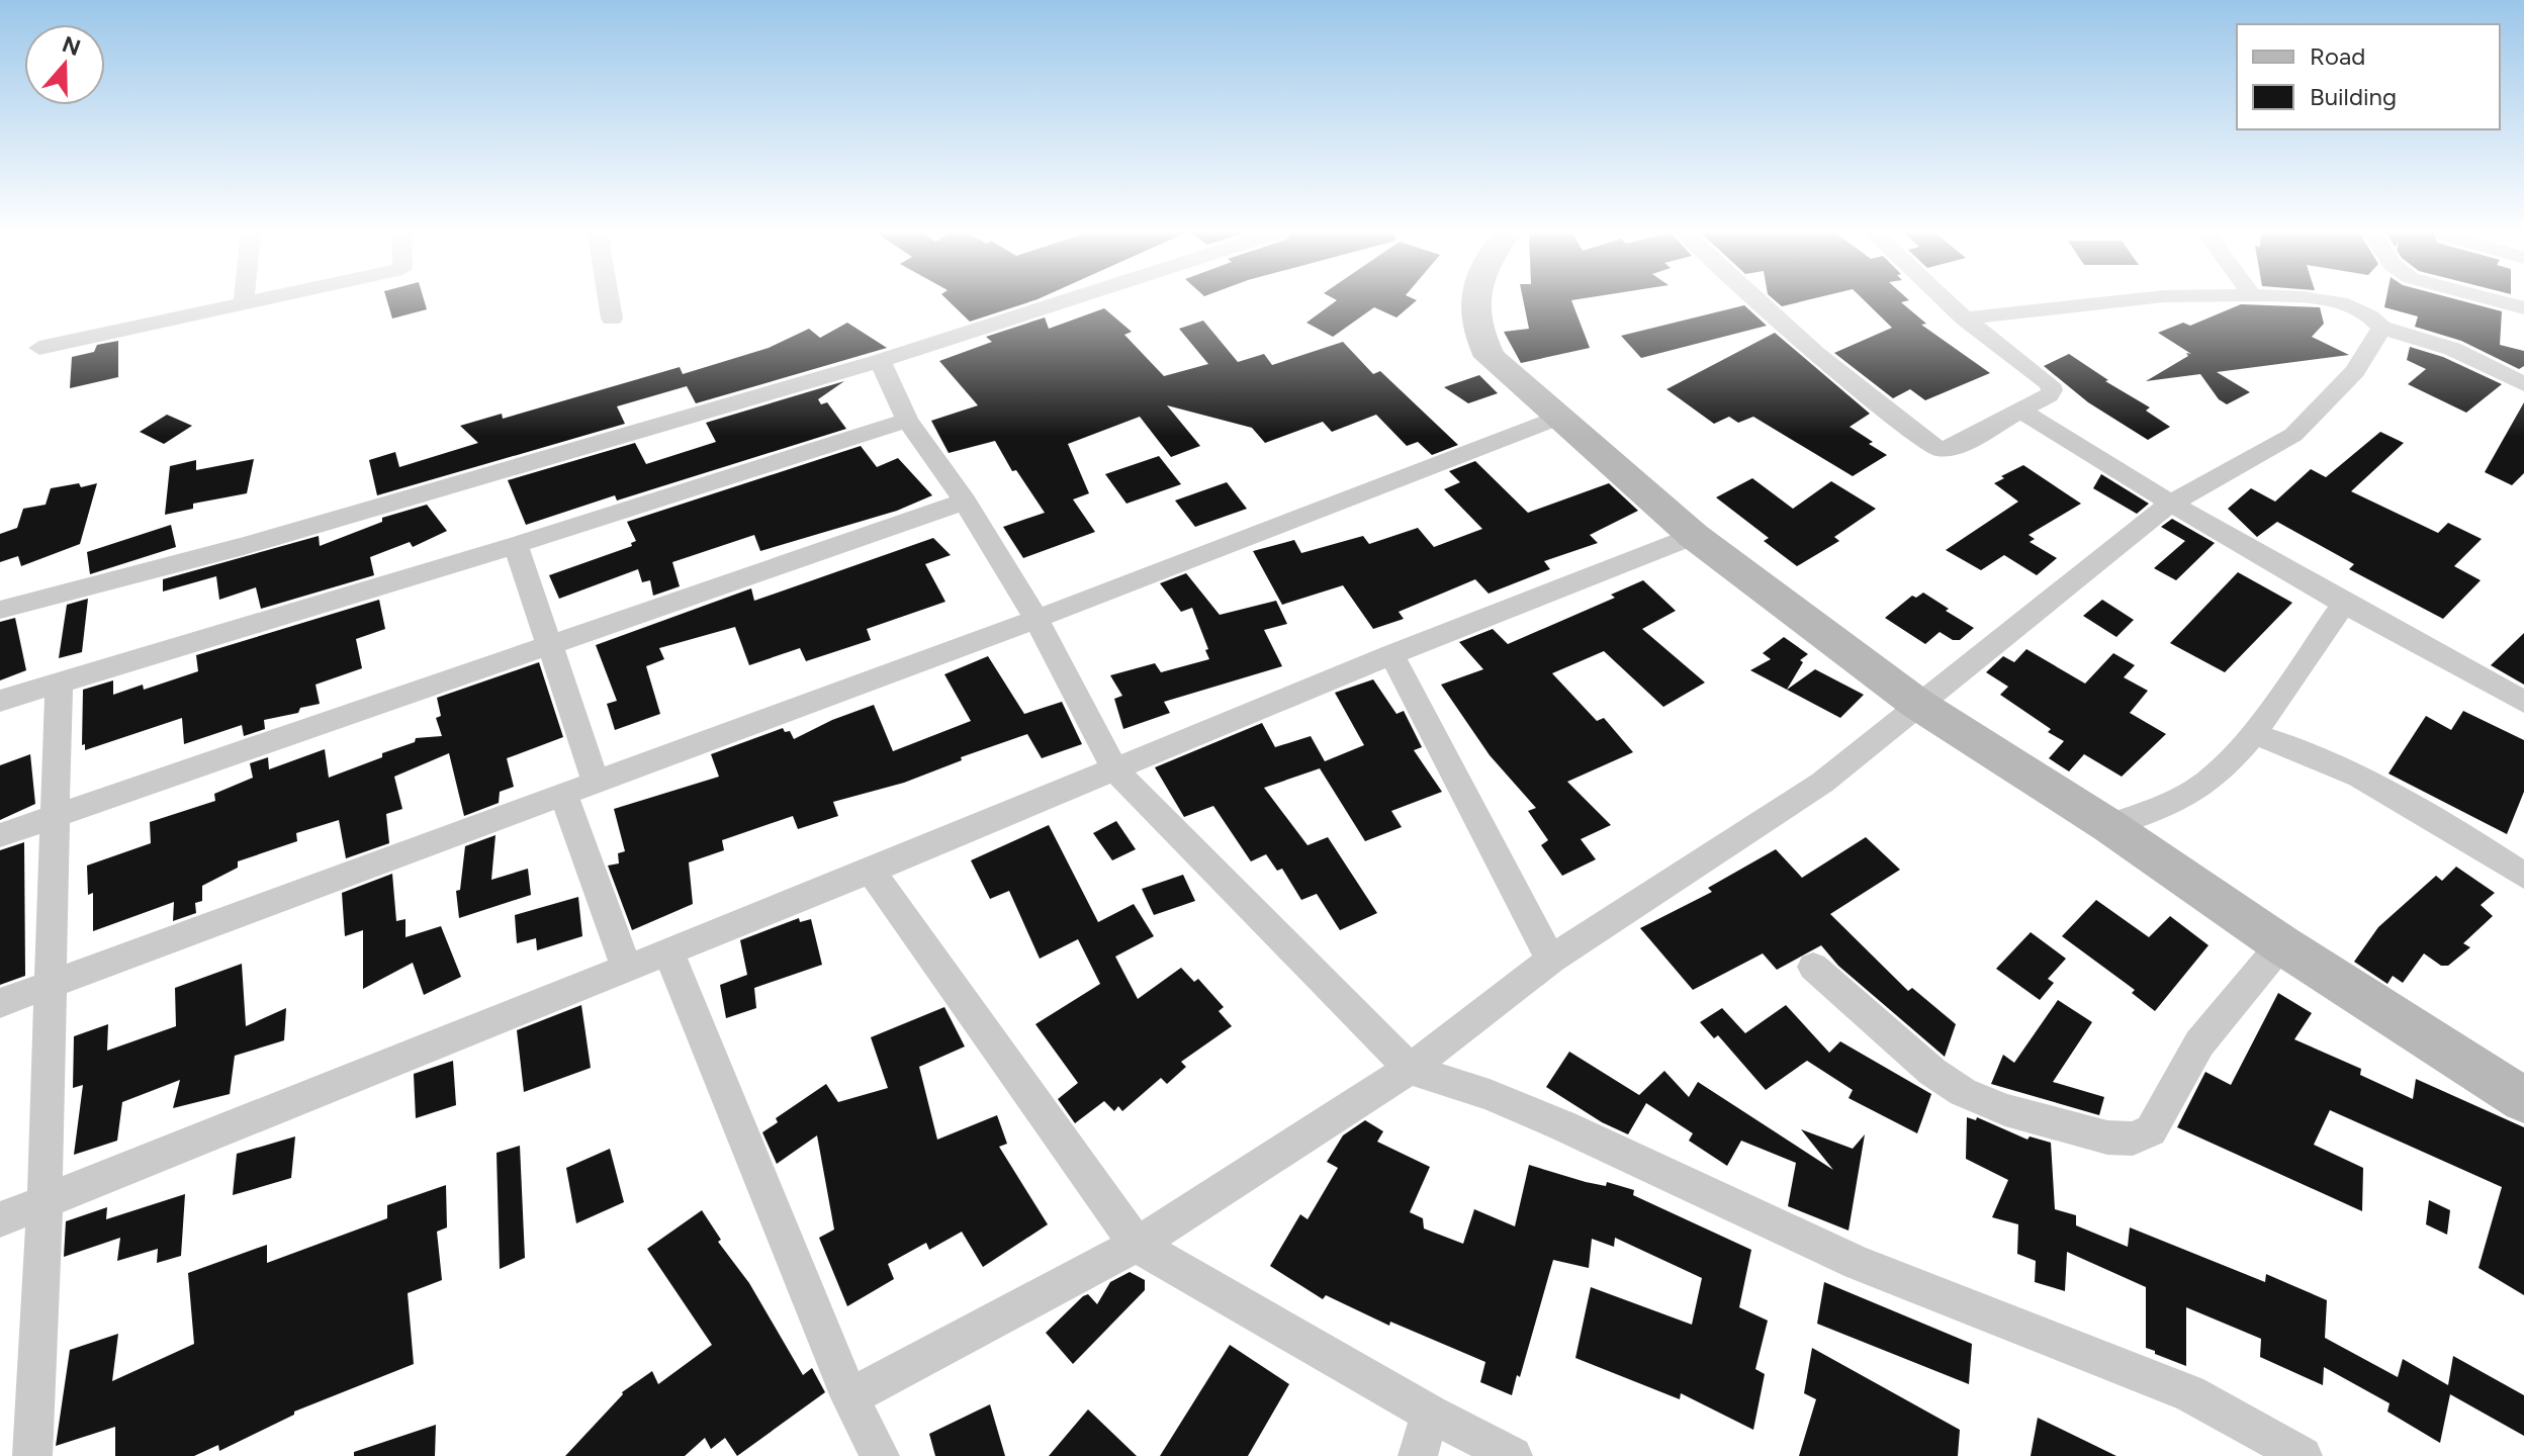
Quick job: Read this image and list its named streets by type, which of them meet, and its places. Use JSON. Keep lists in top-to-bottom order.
{
  "legend": ["Road", "Building"],
  "north": "top"
}
